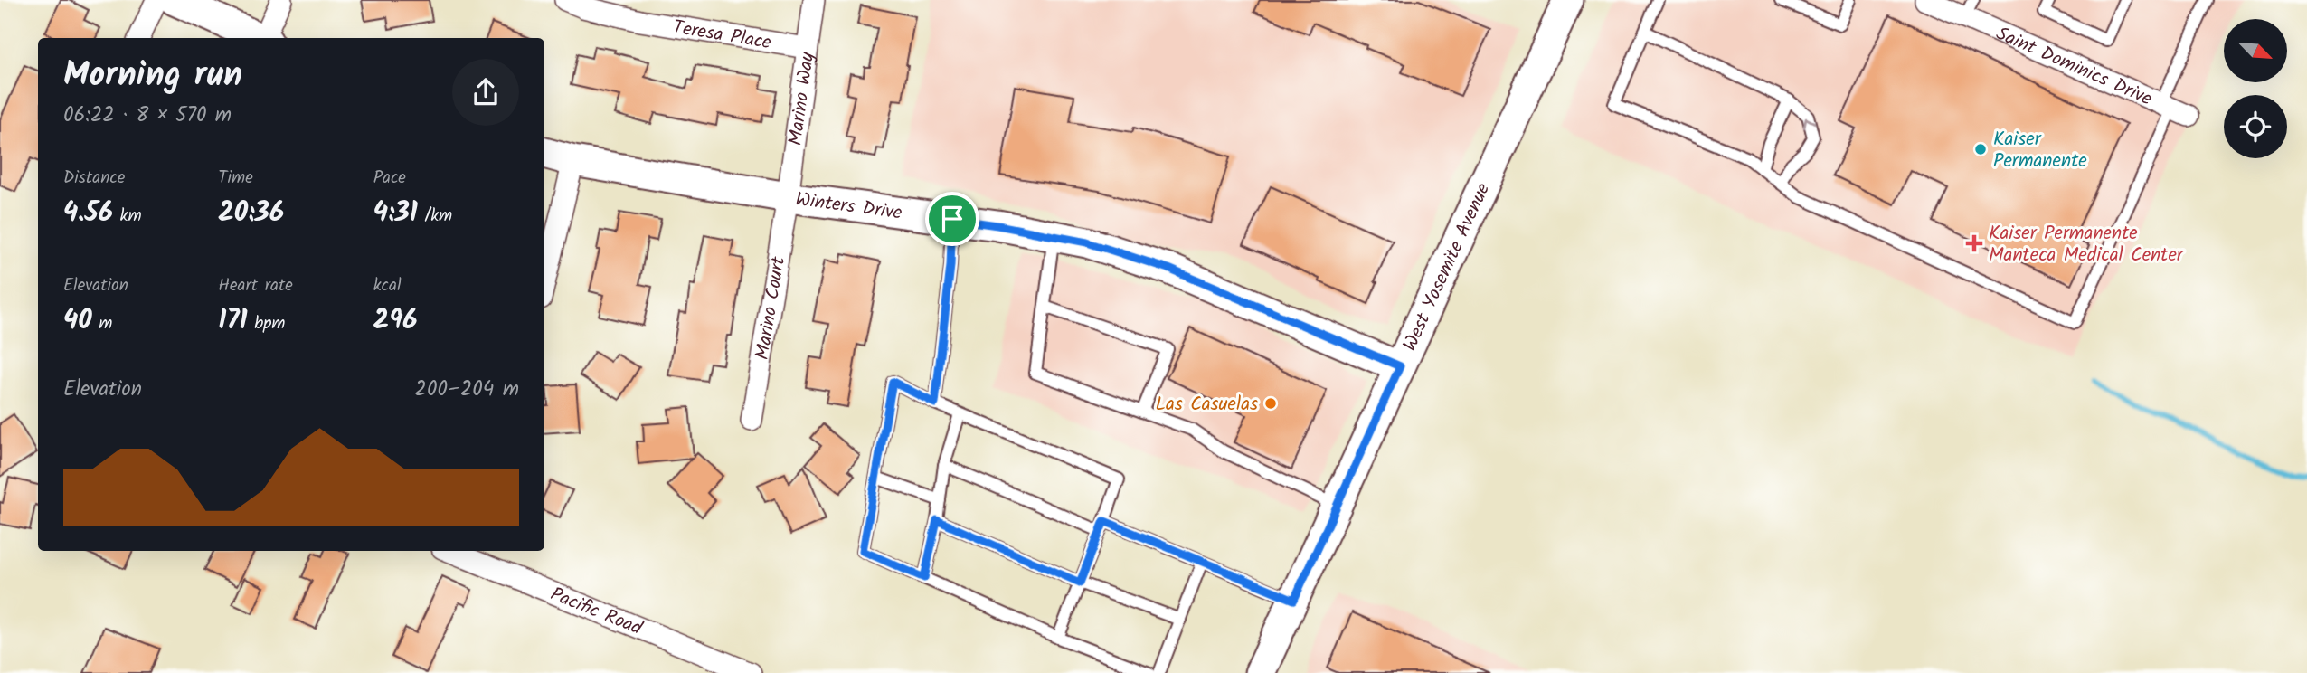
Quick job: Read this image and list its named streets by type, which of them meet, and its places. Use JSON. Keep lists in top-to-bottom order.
{
  "streets": {
    "street": [
      "Teresa Place",
      "Saint Dominics Drive",
      "Marino Way",
      "Winters Drive",
      "West Yosemite Avenue",
      "Marino Court",
      "Pacific Road"
    ]
  },
  "crossings": [
    ["Teresa Place", "Marino Way"],
    ["Marino Way", "Winters Drive"],
    ["Marino Way", "Marino Court"],
    ["Winters Drive", "West Yosemite Avenue"],
    ["Winters Drive", "Marino Court"]
  ],
  "places": {
    "other": ["Kaiser Permanente", "Las Casuelas"],
    "health": ["Kaiser Permanente Manteca Medical Center"]
  },
  "north": "bottom right",
  "page": {
    "heading": ["Morning run", "06:22 · 8 × 570 m"],
    "stats": [
      ["Distance", "4.56 km"],
      ["Time", "20:36"],
      ["Pace", "4:31 /km"],
      ["Elevation", "40 m"],
      ["Heart rate", "171 bpm"],
      ["kcal", "296"]
    ],
    "chart": ["Elevation", "200–204 m"]
  }
}
